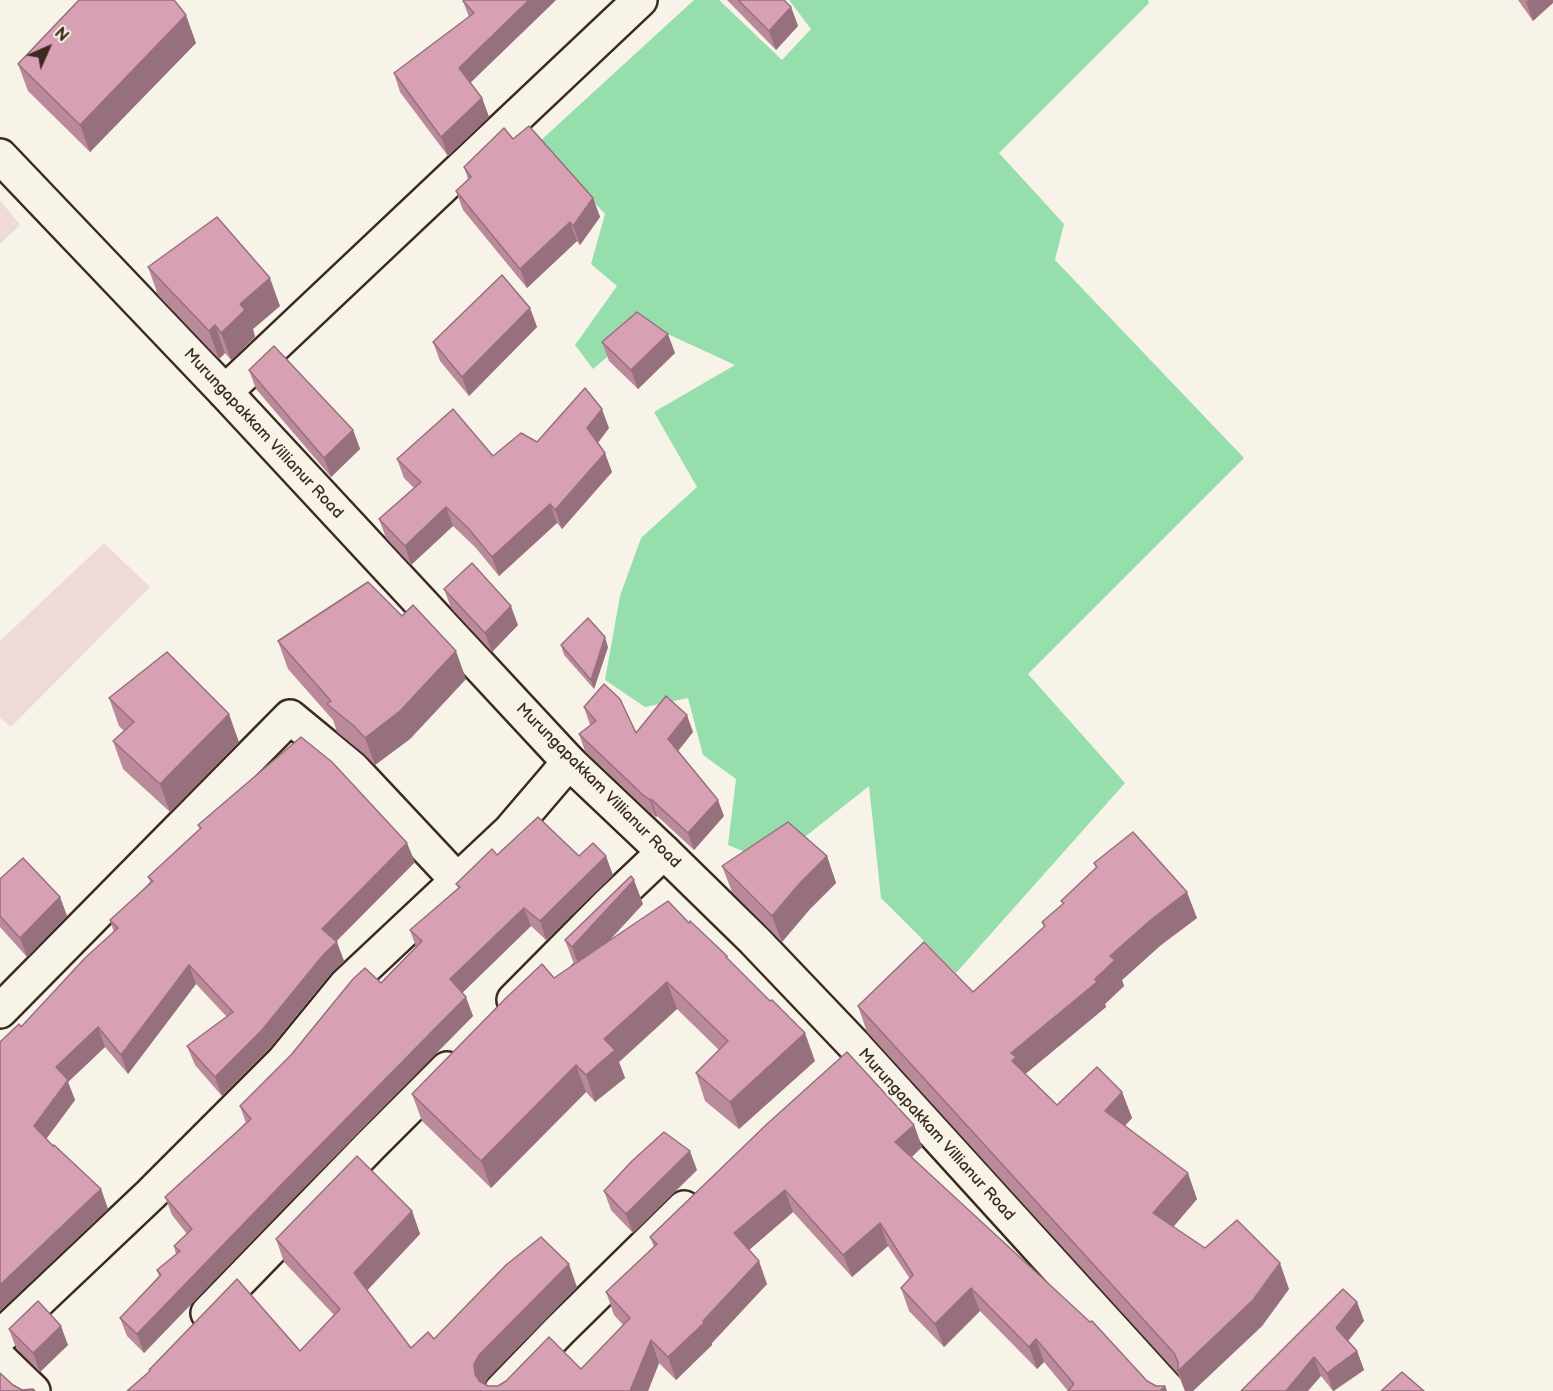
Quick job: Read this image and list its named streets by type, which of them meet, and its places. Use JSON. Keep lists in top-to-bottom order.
{
  "streets": {
    "street": ["Murungapakkam Villianur Road"]
  },
  "north": "top right"
}
